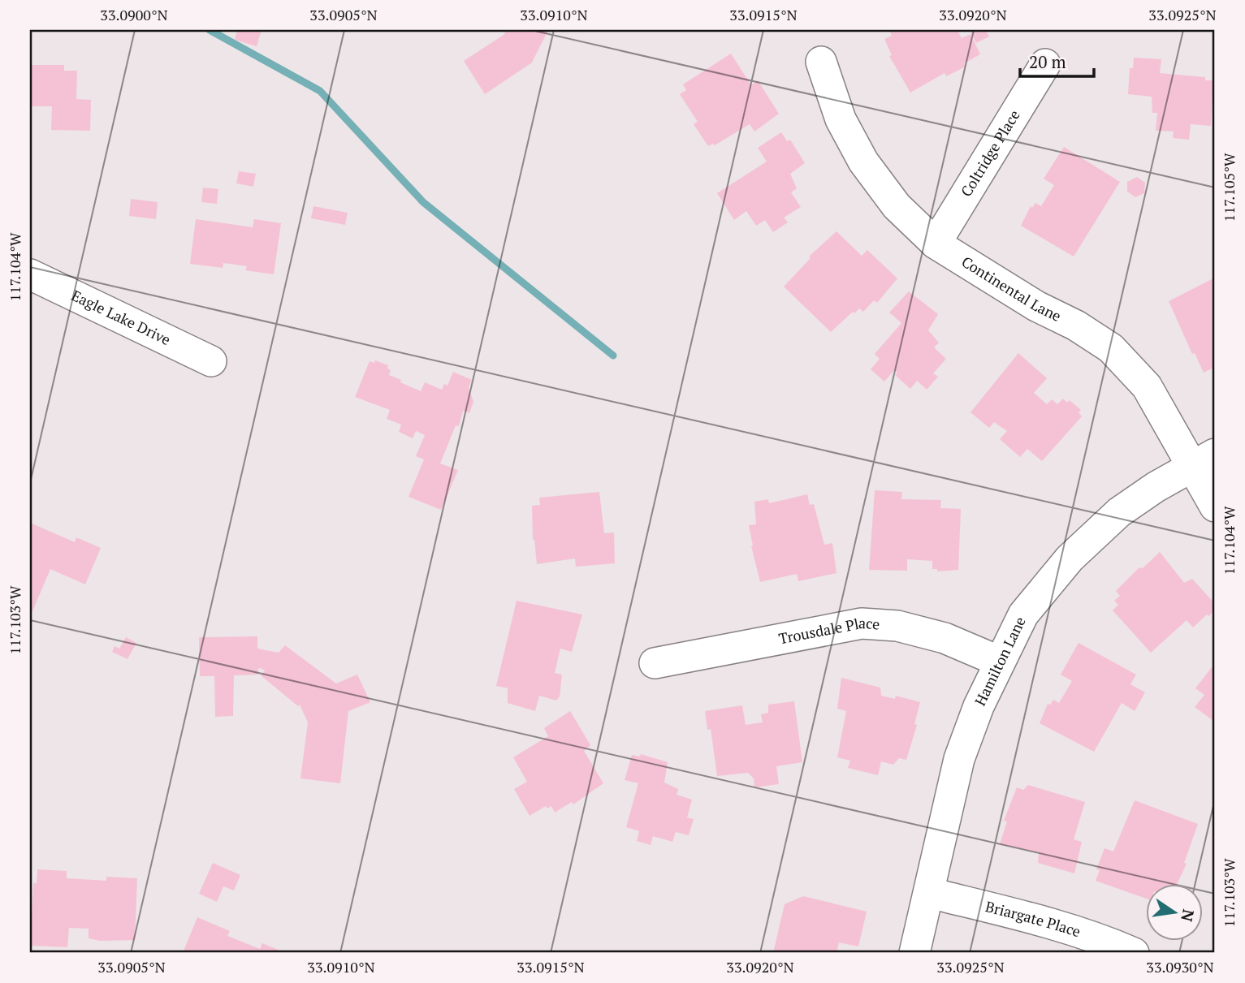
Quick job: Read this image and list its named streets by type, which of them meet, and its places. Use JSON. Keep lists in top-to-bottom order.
{
  "streets": {
    "street": [
      "Coltridge Place",
      "Continental Lane",
      "Eagle Lake Drive",
      "Trousdale Place",
      "Hamilton Lane",
      "Briargate Place"
    ]
  },
  "crossings": [
    ["Coltridge Place", "Continental Lane"],
    ["Continental Lane", "Hamilton Lane"],
    ["Trousdale Place", "Hamilton Lane"],
    ["Hamilton Lane", "Briargate Place"]
  ],
  "scale_bar": "20 m",
  "north": "right",
  "coordinates": [
    "33.0900°N",
    "33.0905°N",
    "33.0910°N",
    "33.0915°N",
    "33.0920°N",
    "33.0925°N",
    "117.105°W",
    "117.104°W",
    "117.103°W",
    "33.0930°N"
  ]
}
